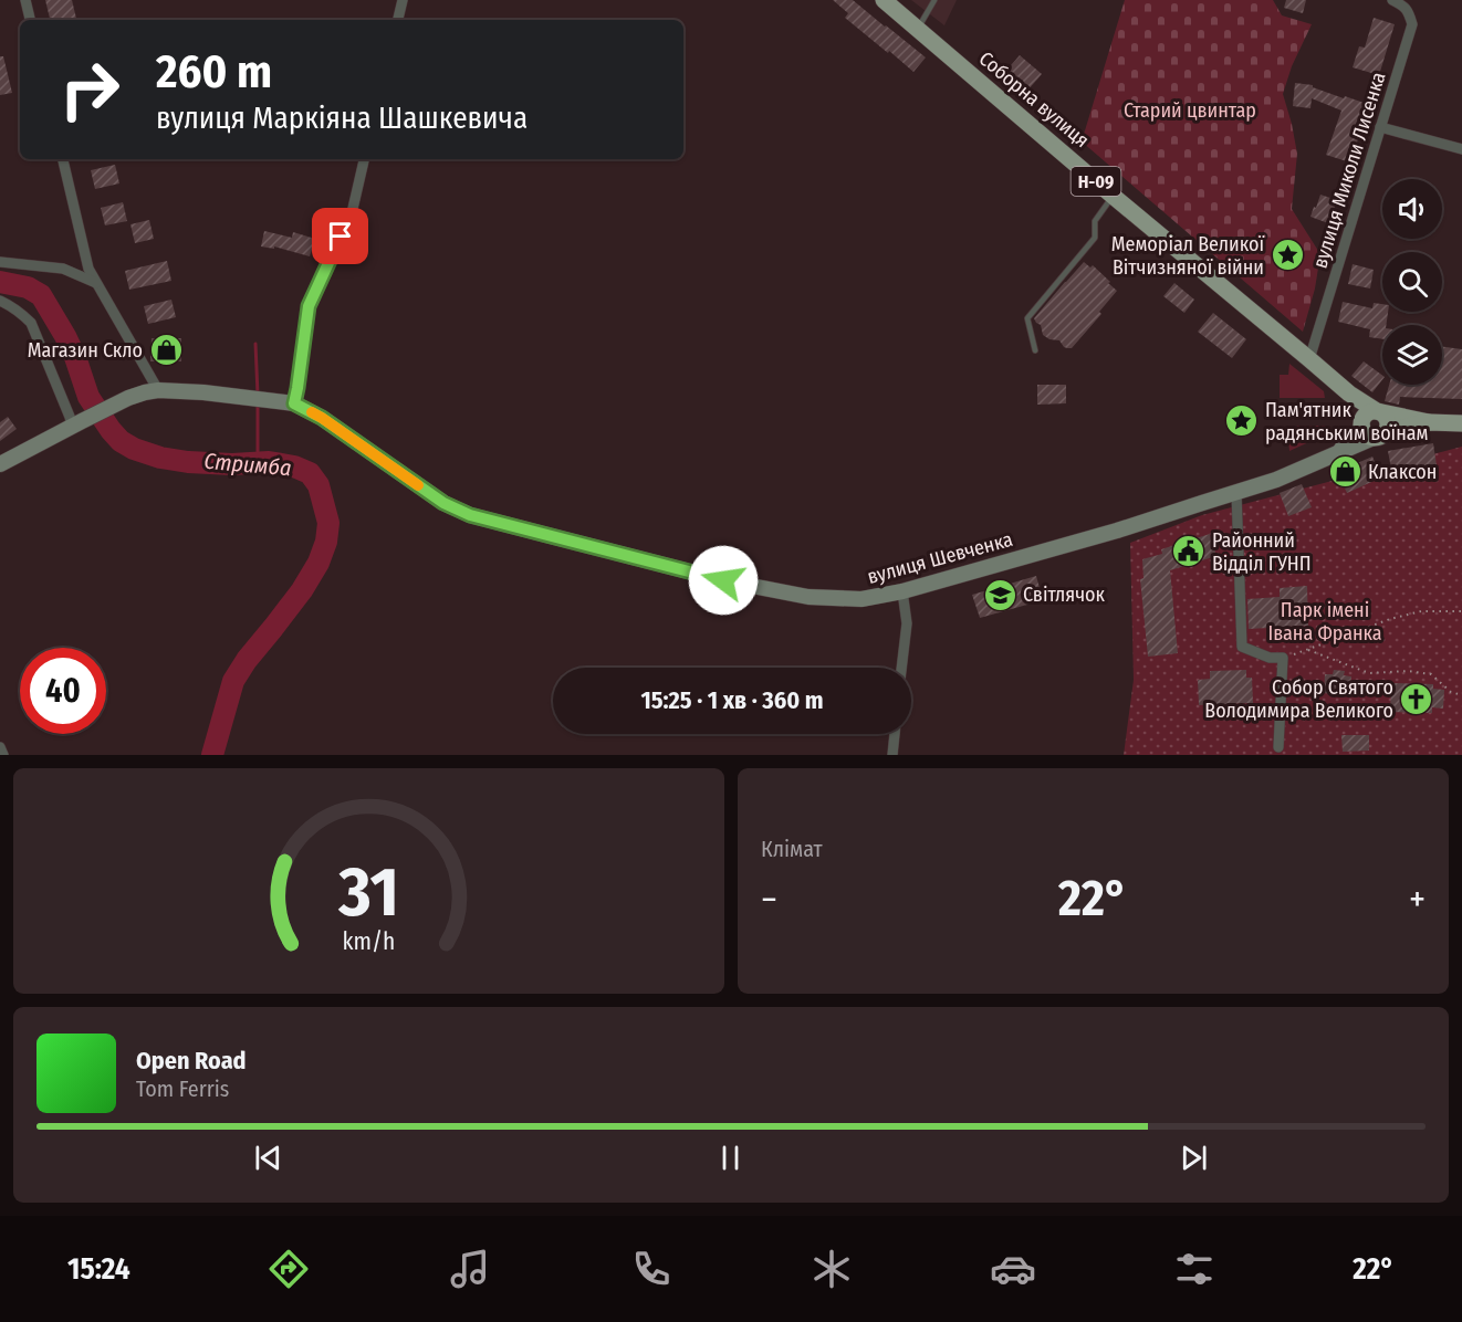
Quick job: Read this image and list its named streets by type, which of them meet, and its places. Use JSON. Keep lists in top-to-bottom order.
{
  "streets": {
    "main road": ["Соборна вулиця", "Н-09"],
    "street": ["вулиця Миколи Лисенка", "вулиця Шевченка"]
  },
  "crossings": [
    ["Соборна вулиця", "вулиця Миколи Лисенка"],
    ["Соборна вулиця", "Н-09"],
    ["вулиця Миколи Лисенка", "Н-09"],
    ["Н-09", "вулиця Шевченка"]
  ],
  "water": ["Стримба"],
  "parks": ["Старий цвинтар", "Парк імені Івана Франка"],
  "places": {
    "place": ["Меморіал Великої Вітчизняної війни", "Пам'ятник радянським воїнам"],
    "shop": ["Магазин Скло", "Клаксон"],
    "public building": ["Районний Відділ ГУНП"],
    "school or university": ["Світлячок"],
    "church": ["Собор Святого Володимира Великого"]
  },
  "page": {
    "turn": ["260 m", "вулиця Маркіяна Шашкевича"],
    "limit": "40",
    "trip": "15:25 · 1 хв · 360 m",
    "tile": "Клімат",
    "heat": ["−", "22°", "+"],
    "song": ["Open Road", "Tom Ferris"],
    "tabs": ["15:24", "22°"],
    "gauge": ["31", "km/h"]
  }
}
